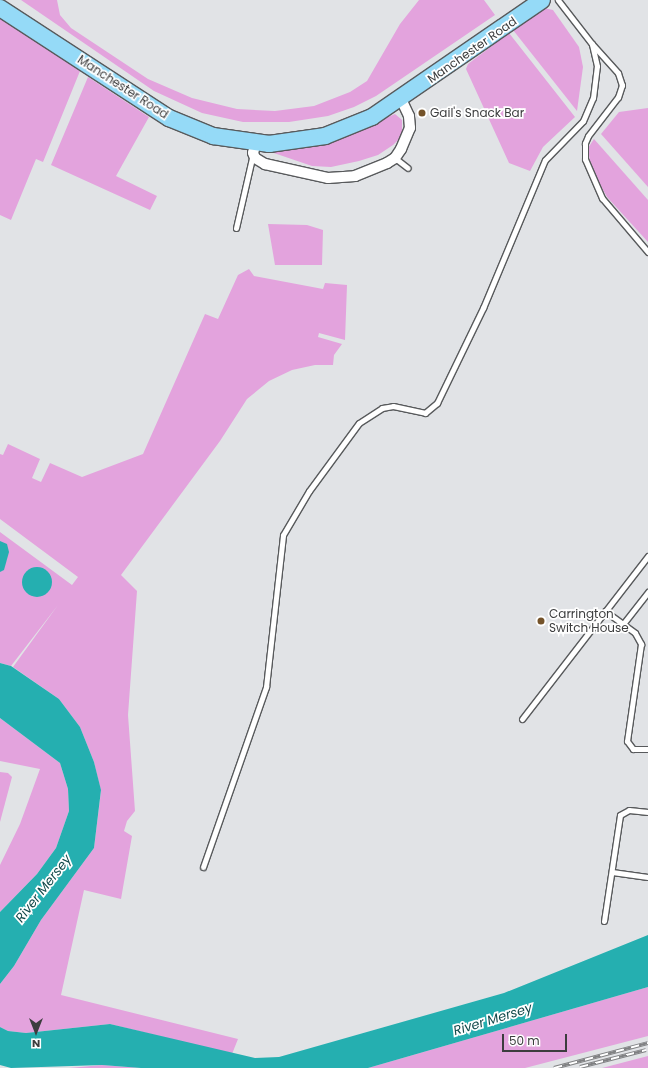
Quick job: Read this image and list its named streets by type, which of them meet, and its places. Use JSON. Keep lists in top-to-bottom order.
{
  "streets": {
    "main road": ["Manchester Road"]
  },
  "water": ["River Mersey"],
  "places": ["Gail's Snack Bar", "Carrington Switch House"],
  "scale_bar": "50 m",
  "north": "bottom"
}
